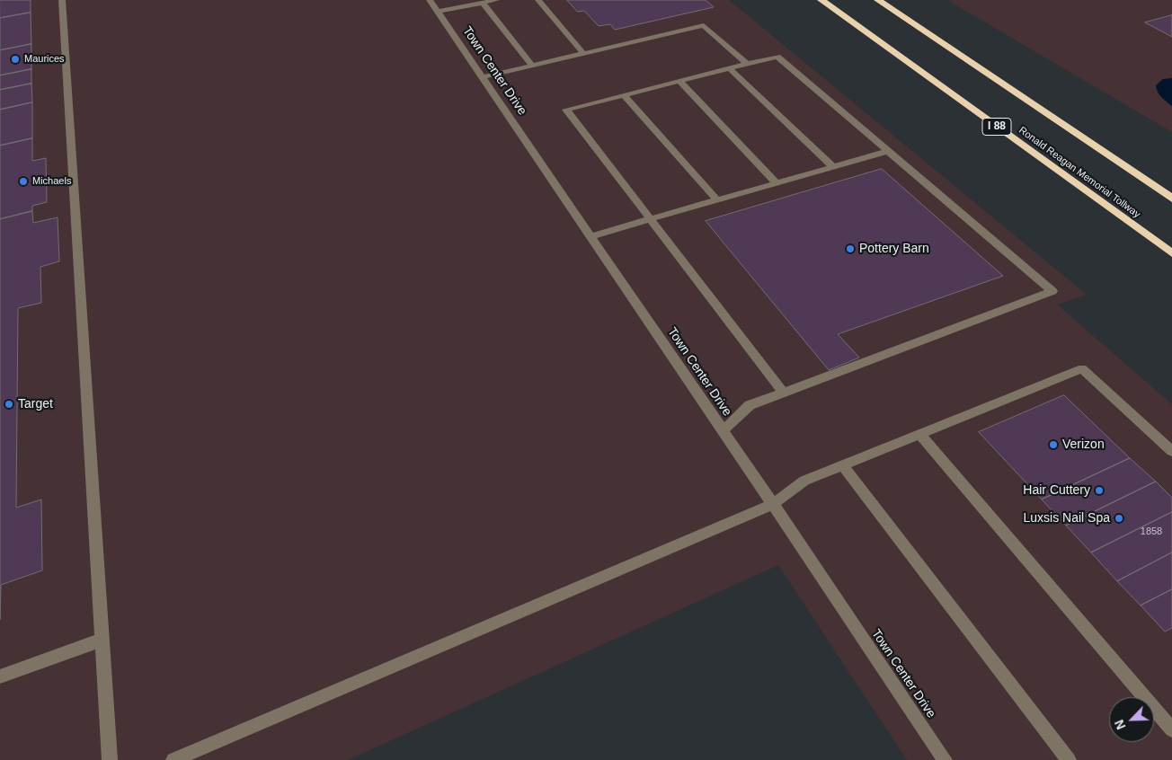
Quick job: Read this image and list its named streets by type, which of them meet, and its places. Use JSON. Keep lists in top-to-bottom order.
{
  "streets": {
    "highway": ["I 88", "Ronald Reagan Memorial Tollway"],
    "street": ["Town Center Drive"]
  },
  "places": [
    "Maurices",
    "Michaels",
    "Pottery Barn",
    "Target",
    "Verizon",
    "Hair Cuttery",
    "Luxsis Nail Spa"
  ],
  "house_numbers": ["1858"],
  "north": "bottom left"
}
